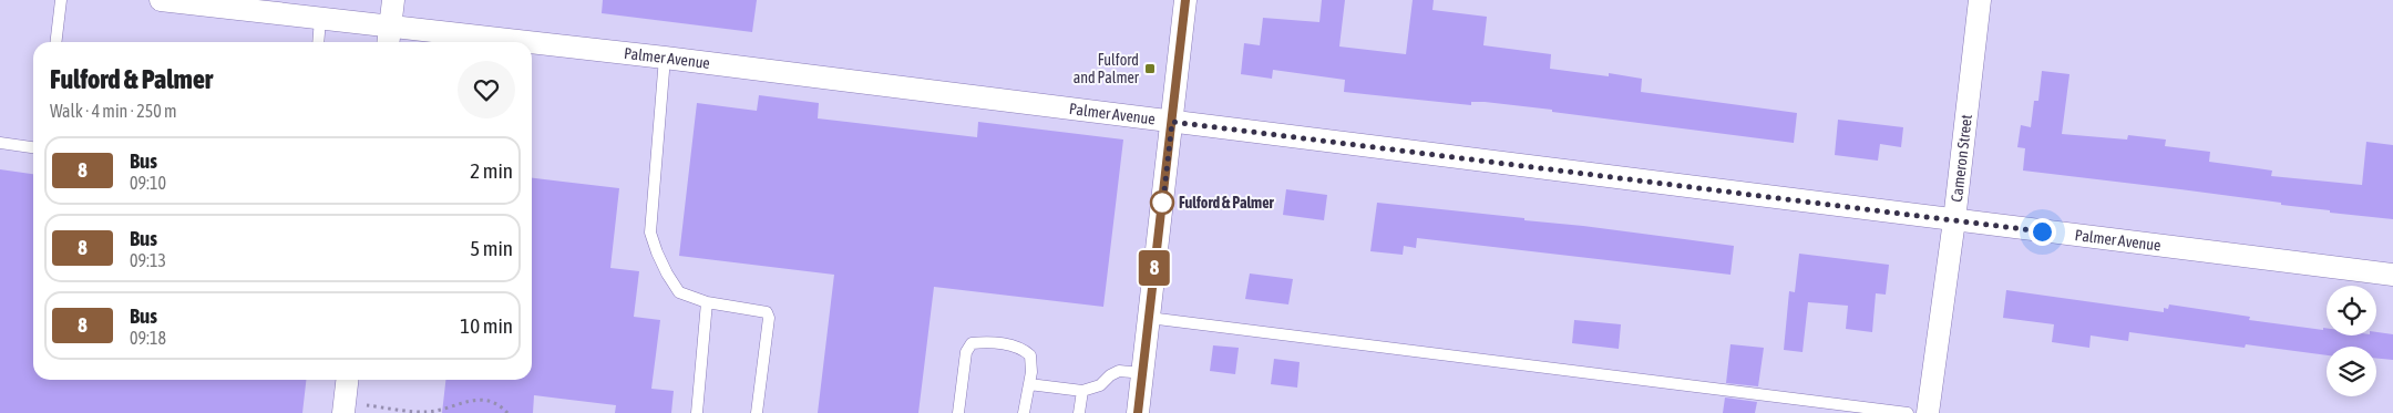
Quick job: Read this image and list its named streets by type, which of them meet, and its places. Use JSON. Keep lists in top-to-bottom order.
{
  "streets": {
    "street": ["Palmer Avenue", "Cameron Street"]
  },
  "crossings": [
    ["Palmer Avenue", "Cameron Street"]
  ],
  "places": {
    "transit": ["Fulford and Palmer"],
    "other": ["Fulford & Palmer"]
  },
  "lines": ["bus line 8"],
  "page": {
    "on_map": "8",
    "heading": ["Fulford & Palmer", "Walk · 4 min · 250 m"],
    "list": [
      {
        "mark": "8",
        "name": "Bus",
        "note": "09:10",
        "value": "2 min"
      },
      {
        "mark": "8",
        "name": "Bus",
        "note": "09:13",
        "value": "5 min"
      },
      {
        "mark": "8",
        "name": "Bus",
        "note": "09:18",
        "value": "10 min"
      }
    ]
  }
}
